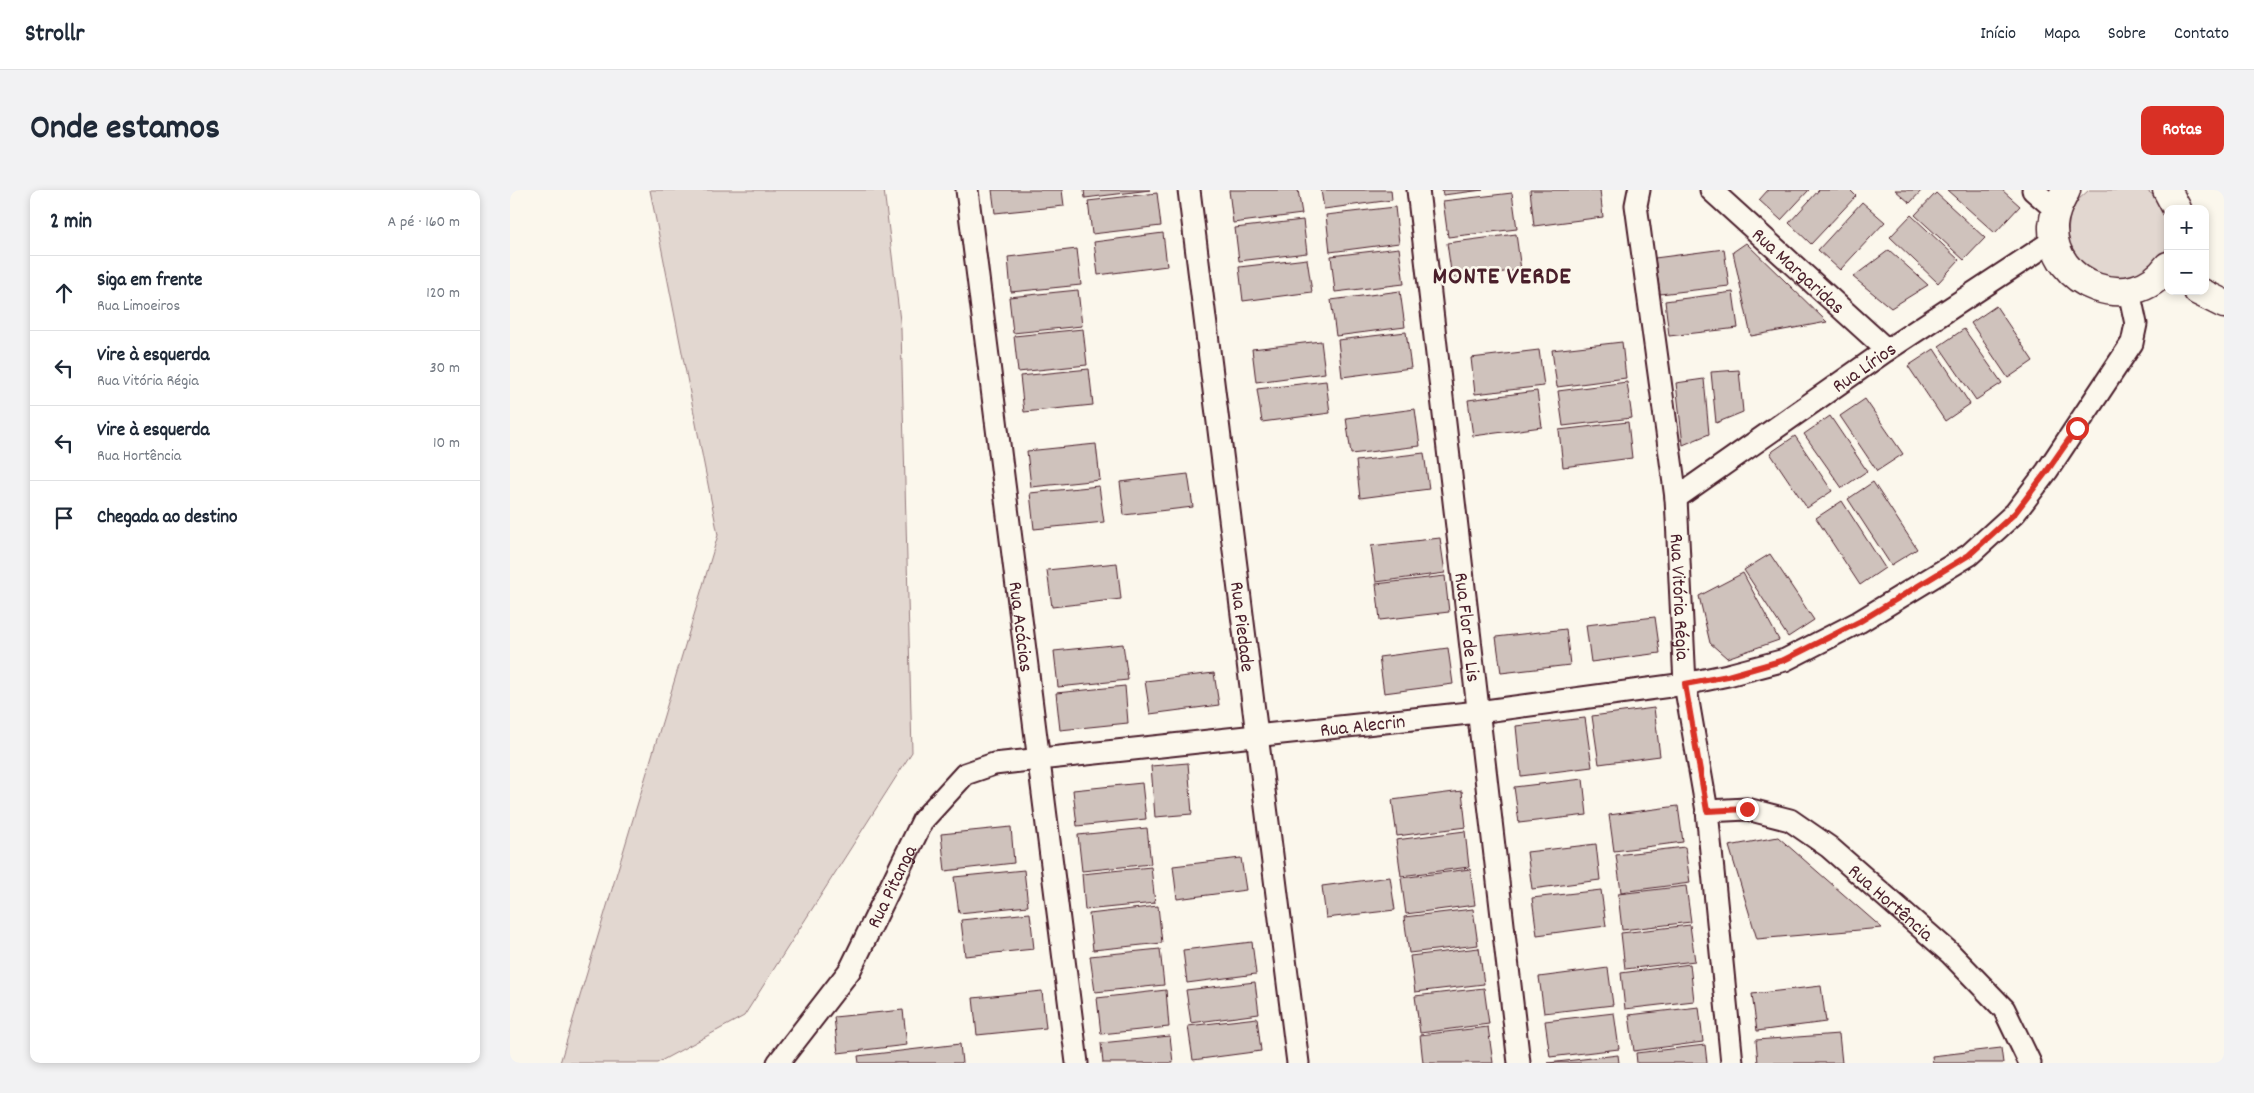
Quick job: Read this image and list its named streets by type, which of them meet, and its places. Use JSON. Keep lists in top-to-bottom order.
{
  "streets": {
    "street": [
      "Rua Margaridas",
      "Rua Lírios",
      "Rua Vitória Régia",
      "Rua Piedade",
      "Rua Acácias",
      "Rua Flor de Lis",
      "Rua Alecrin",
      "Rua Pitanga",
      "Rua Hortência"
    ]
  },
  "crossings": [
    ["Rua Margaridas", "Rua Lírios"],
    ["Rua Lírios", "Rua Vitória Régia"],
    ["Rua Vitória Régia", "Rua Alecrin"],
    ["Rua Vitória Régia", "Rua Hortência"],
    ["Rua Piedade", "Rua Alecrin"],
    ["Rua Acácias", "Rua Alecrin"],
    ["Rua Acácias", "Rua Pitanga"],
    ["Rua Flor de Lis", "Rua Alecrin"],
    ["Rua Alecrin", "Rua Pitanga"]
  ],
  "districts": ["MONTE VERDE"],
  "page": {
    "header": "Strollr",
    "nav": [
      "Início",
      "Mapa",
      "Sobre",
      "Contato"
    ],
    "title": "Onde estamos",
    "buttons": "Rotas",
    "heading": ["2 min", "A pé · 160 m"],
    "map_buttons": ["+", "−"],
    "list": [
      ["Siga em frente", "Rua Limoeiros", "120 m"],
      ["Vire à esquerda", "Rua Vitória Régia", "30 m"],
      ["Vire à esquerda", "Rua Hortência", "10 m"],
      "Chegada ao destino"
    ]
  }
}
